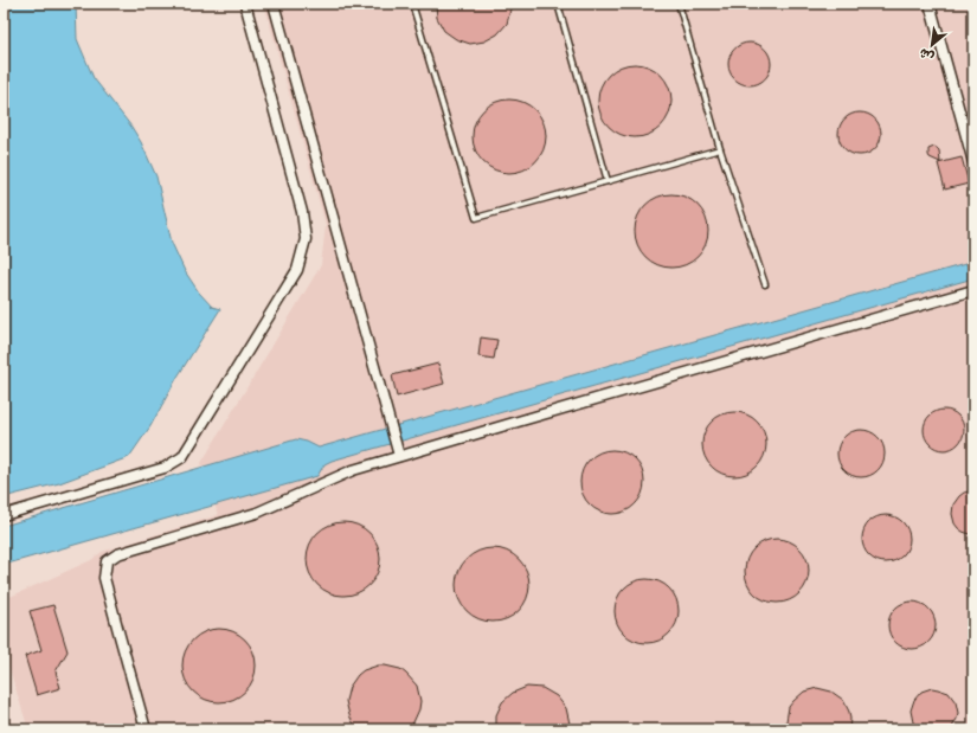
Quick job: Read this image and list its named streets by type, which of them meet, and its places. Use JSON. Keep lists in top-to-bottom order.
{
  "north": "bottom left"
}
